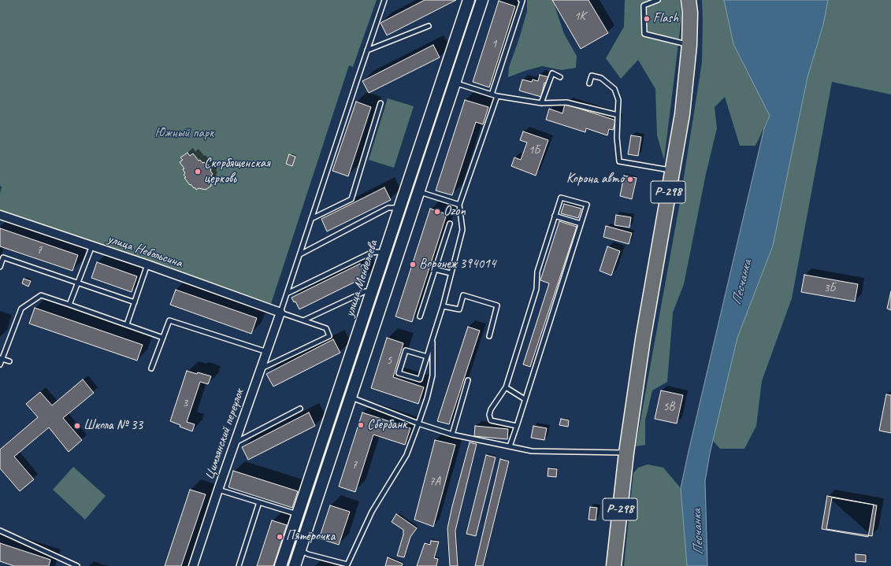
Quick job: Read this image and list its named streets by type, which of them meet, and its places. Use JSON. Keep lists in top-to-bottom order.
{
  "streets": {
    "highway": ["Р-298"],
    "street": ["улица Небольсина", "улица Менделеева", "Цимлянский переулок"]
  },
  "crossings": [
    ["улица Небольсина", "Цимлянский переулок"]
  ],
  "water": ["Песчанка"],
  "parks": ["Южный парк"],
  "places": [
    "Flash",
    "Скорбященская церковь",
    "Корона авто",
    "Ozon",
    "Воронеж 394014",
    "Сбербанк",
    "Школа № 33",
    "Пятёрочка"
  ],
  "house_numbers": [
    "1К",
    "1",
    "1Б",
    "7",
    "3Б",
    "5",
    "3",
    "5В",
    "7",
    "7А"
  ]
}
